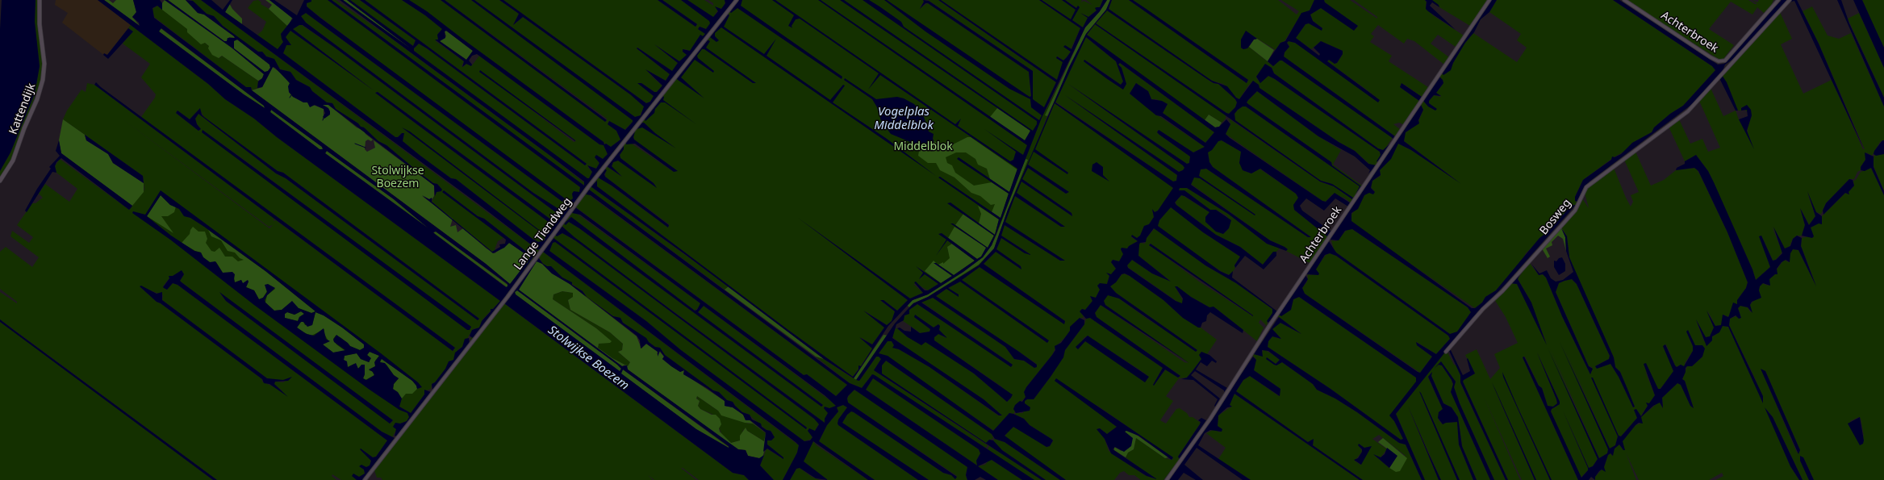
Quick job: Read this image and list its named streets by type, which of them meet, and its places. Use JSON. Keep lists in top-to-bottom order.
{
  "streets": {
    "street": [
      "Achterbroek",
      "Kattendijk",
      "Bosweg",
      "Lange Tiendweg"
    ]
  },
  "crossings": [
    ["Achterbroek", "Bosweg"]
  ],
  "water": ["Vogelplas Middelblok", "Stolwijkse Boezem"],
  "parks": ["Middelblok", "Stolwijkse Boezem"]
}
